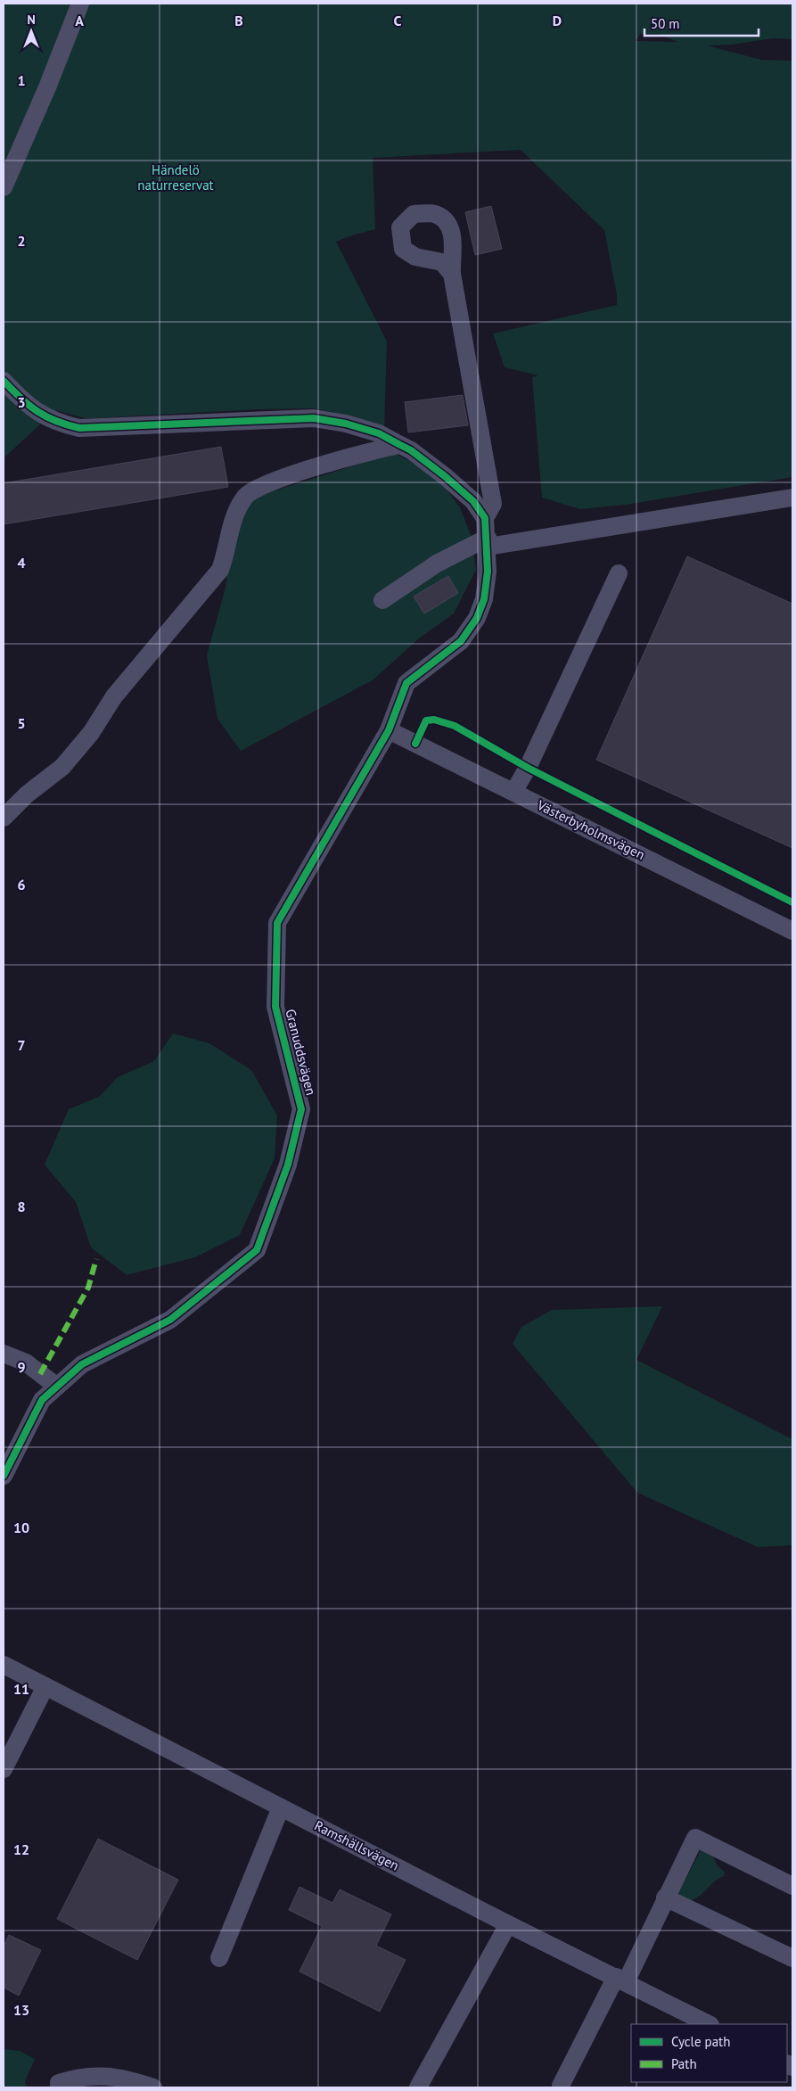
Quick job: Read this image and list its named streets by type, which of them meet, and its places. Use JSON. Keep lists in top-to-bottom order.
{
  "streets": {
    "street": ["Västerbyholmsvägen", "Granuddsvägen", "Ramshällsvägen"]
  },
  "crossings": [
    ["Västerbyholmsvägen", "Granuddsvägen"]
  ],
  "parks": ["Händelö naturreservat"],
  "legend": ["Cycle path", "Path"],
  "scale_bar": "50 m",
  "north": "top",
  "grid": {
    "columns": [
      "A",
      "B",
      "C",
      "D"
    ],
    "rows": [
      "1",
      "2",
      "3",
      "4",
      "5",
      "6",
      "7",
      "8",
      "9",
      "10",
      "11",
      "12",
      "13"
    ]
  }
}
